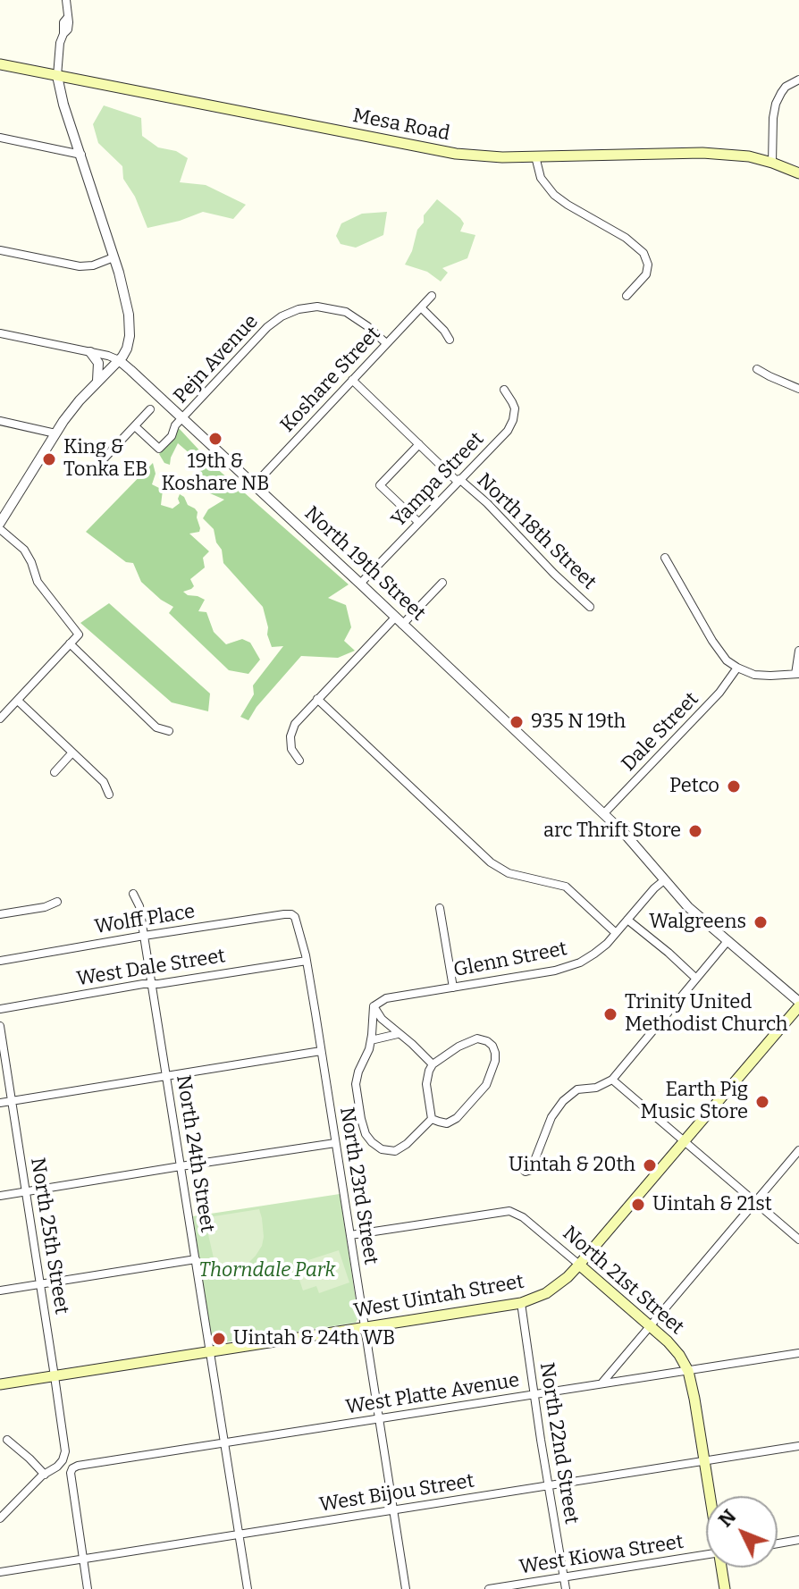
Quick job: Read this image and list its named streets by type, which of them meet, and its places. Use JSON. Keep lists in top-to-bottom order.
{
  "streets": {
    "main road": ["Mesa Road", "North 21st Street", "West Uintah Street"],
    "street": [
      "Pejn Avenue",
      "Koshare Street",
      "Yampa Street",
      "North 18th Street",
      "North 19th Street",
      "Dale Street",
      "Wolff Place",
      "Glenn Street",
      "West Dale Street",
      "North 24th Street",
      "North 23rd Street",
      "North 25th Street",
      "West Platte Avenue",
      "North 22nd Street",
      "West Bijou Street",
      "West Kiowa Street"
    ]
  },
  "crossings": [
    ["Pejn Avenue", "Koshare Street"],
    ["Pejn Avenue", "North 19th Street"],
    ["Koshare Street", "North 18th Street"],
    ["Koshare Street", "North 19th Street"],
    ["Yampa Street", "North 18th Street"],
    ["Yampa Street", "North 19th Street"],
    ["North 19th Street", "Dale Street"],
    ["North 19th Street", "Glenn Street"],
    ["North 19th Street", "West Uintah Street"],
    ["Wolff Place", "North 24th Street"],
    ["Wolff Place", "North 23rd Street"],
    ["West Dale Street", "North 24th Street"],
    ["West Dale Street", "North 23rd Street"],
    ["North 24th Street", "West Uintah Street"],
    ["North 24th Street", "West Platte Avenue"],
    ["North 24th Street", "West Bijou Street"],
    ["North 23rd Street", "North 21st Street"],
    ["North 23rd Street", "West Uintah Street"],
    ["North 23rd Street", "West Platte Avenue"],
    ["North 23rd Street", "West Bijou Street"],
    ["North 25th Street", "West Uintah Street"],
    ["North 21st Street", "West Uintah Street"],
    ["North 21st Street", "West Platte Avenue"],
    ["North 21st Street", "West Bijou Street"],
    ["West Uintah Street", "North 22nd Street"],
    ["West Platte Avenue", "North 22nd Street"],
    ["West Platte Avenue", "West Bijou Street"],
    ["North 22nd Street", "West Bijou Street"],
    ["North 22nd Street", "West Kiowa Street"]
  ],
  "parks": ["Thorndale Park"],
  "places": [
    "19th & Koshare NB",
    "King & Tonka EB",
    "935 N 19th",
    "Petco",
    "arc Thrift Store",
    "Walgreens",
    "Trinity United Methodist Church",
    "Earth Pig Music Store",
    "Uintah & 20th",
    "Uintah & 21st",
    "Uintah & 24th WB"
  ],
  "north": "top left"
}
